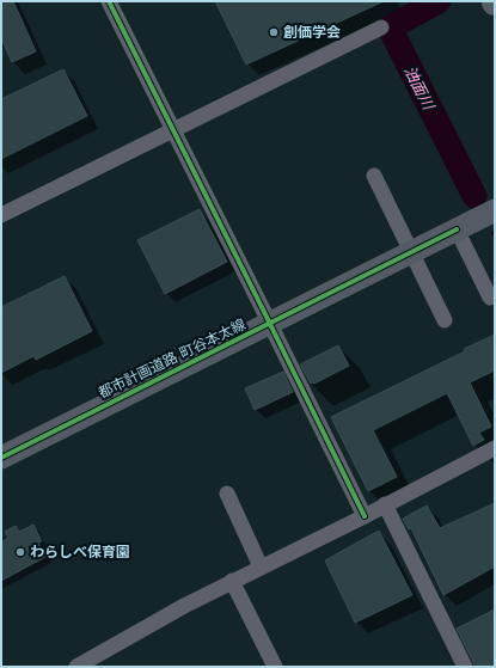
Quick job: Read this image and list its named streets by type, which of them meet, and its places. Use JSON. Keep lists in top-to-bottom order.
{
  "streets": {
    "street": ["都市計画道路 町谷本太線"]
  },
  "water": ["油面川"],
  "places": ["創価学会", "わらしべ保育園"]
}
